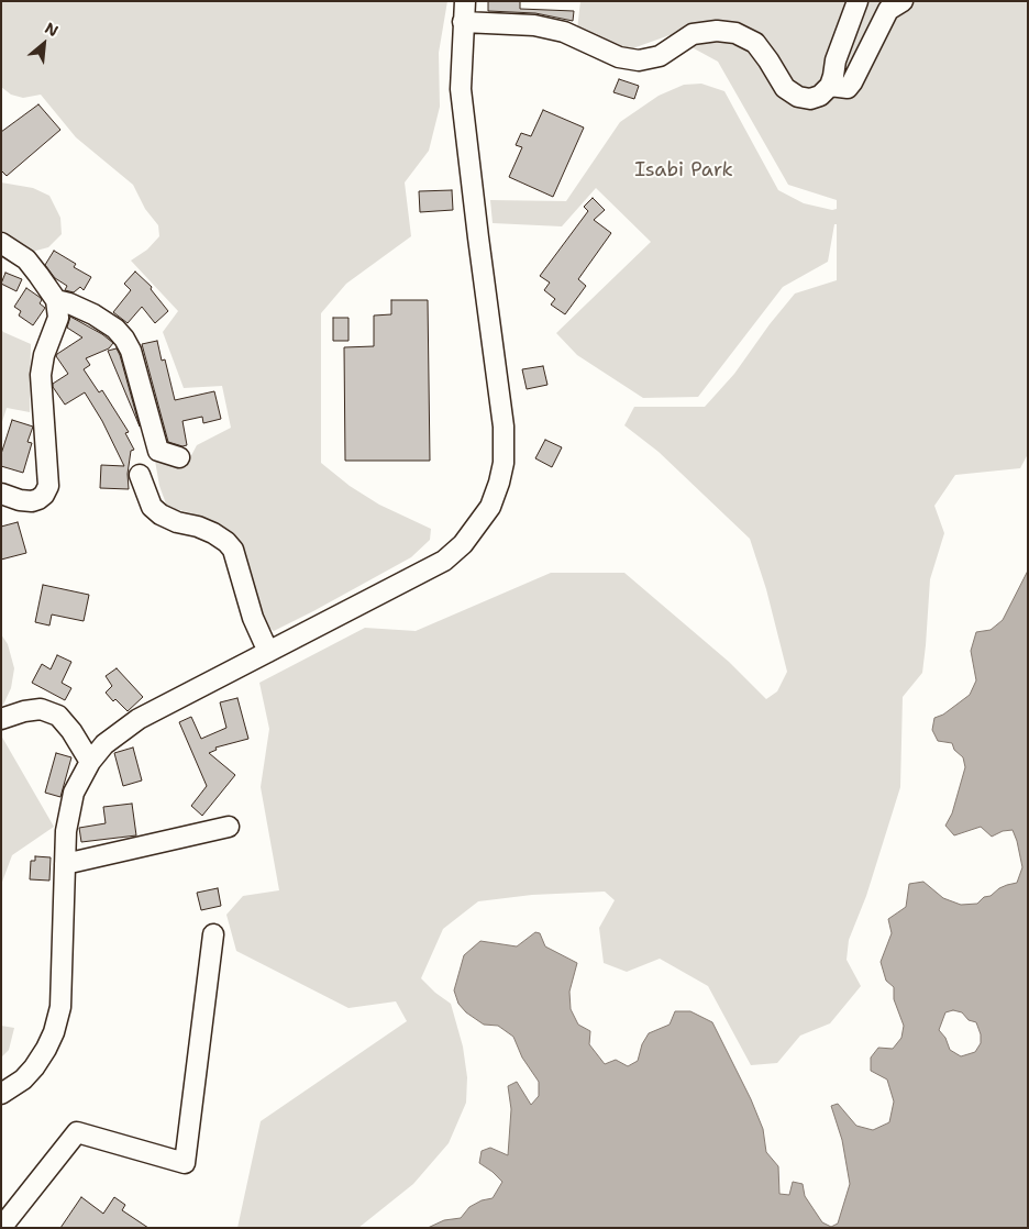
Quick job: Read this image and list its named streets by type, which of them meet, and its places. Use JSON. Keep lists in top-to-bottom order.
{
  "parks": ["Isabi Park"],
  "north": "top right"
}
